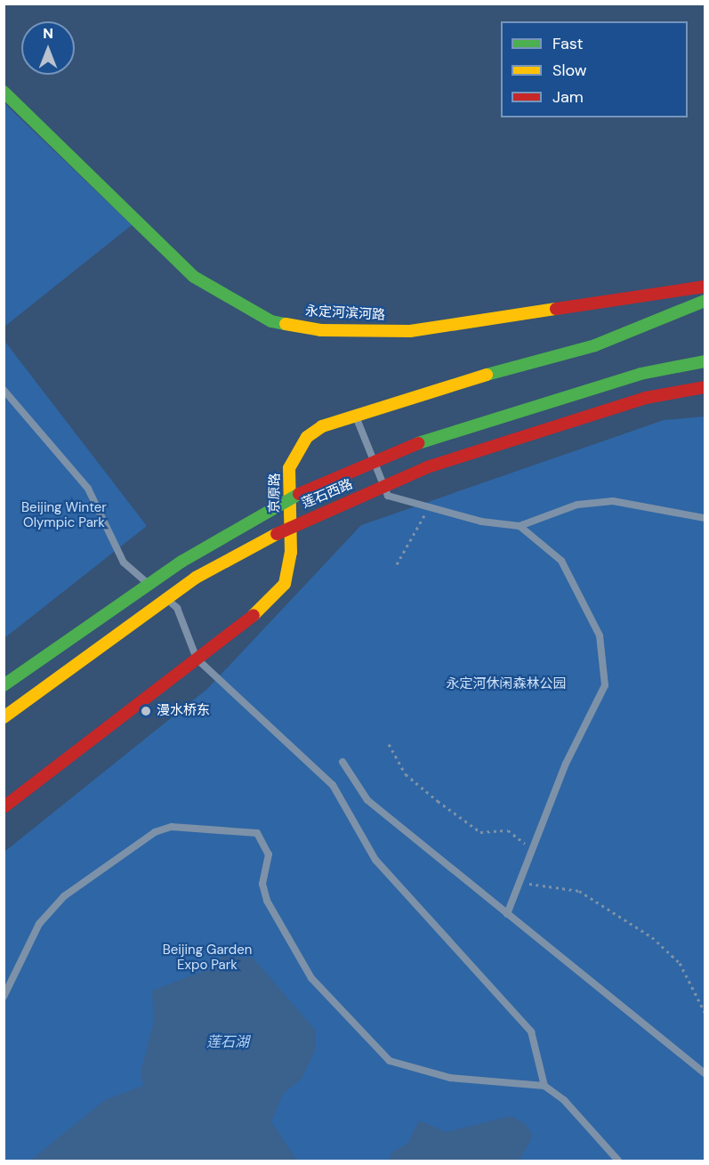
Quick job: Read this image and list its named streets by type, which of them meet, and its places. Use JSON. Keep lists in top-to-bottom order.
{
  "streets": {
    "main road": ["永定河滨河路", "京原路", "莲石西路"]
  },
  "water": ["莲石湖"],
  "parks": ["Beijing Winter Olympic Park", "永定河休闲森林公园", "Beijing Garden Expo Park"],
  "places": ["漫水桥东"],
  "legend": ["Fast", "Slow", "Jam"],
  "north": "top"
}
